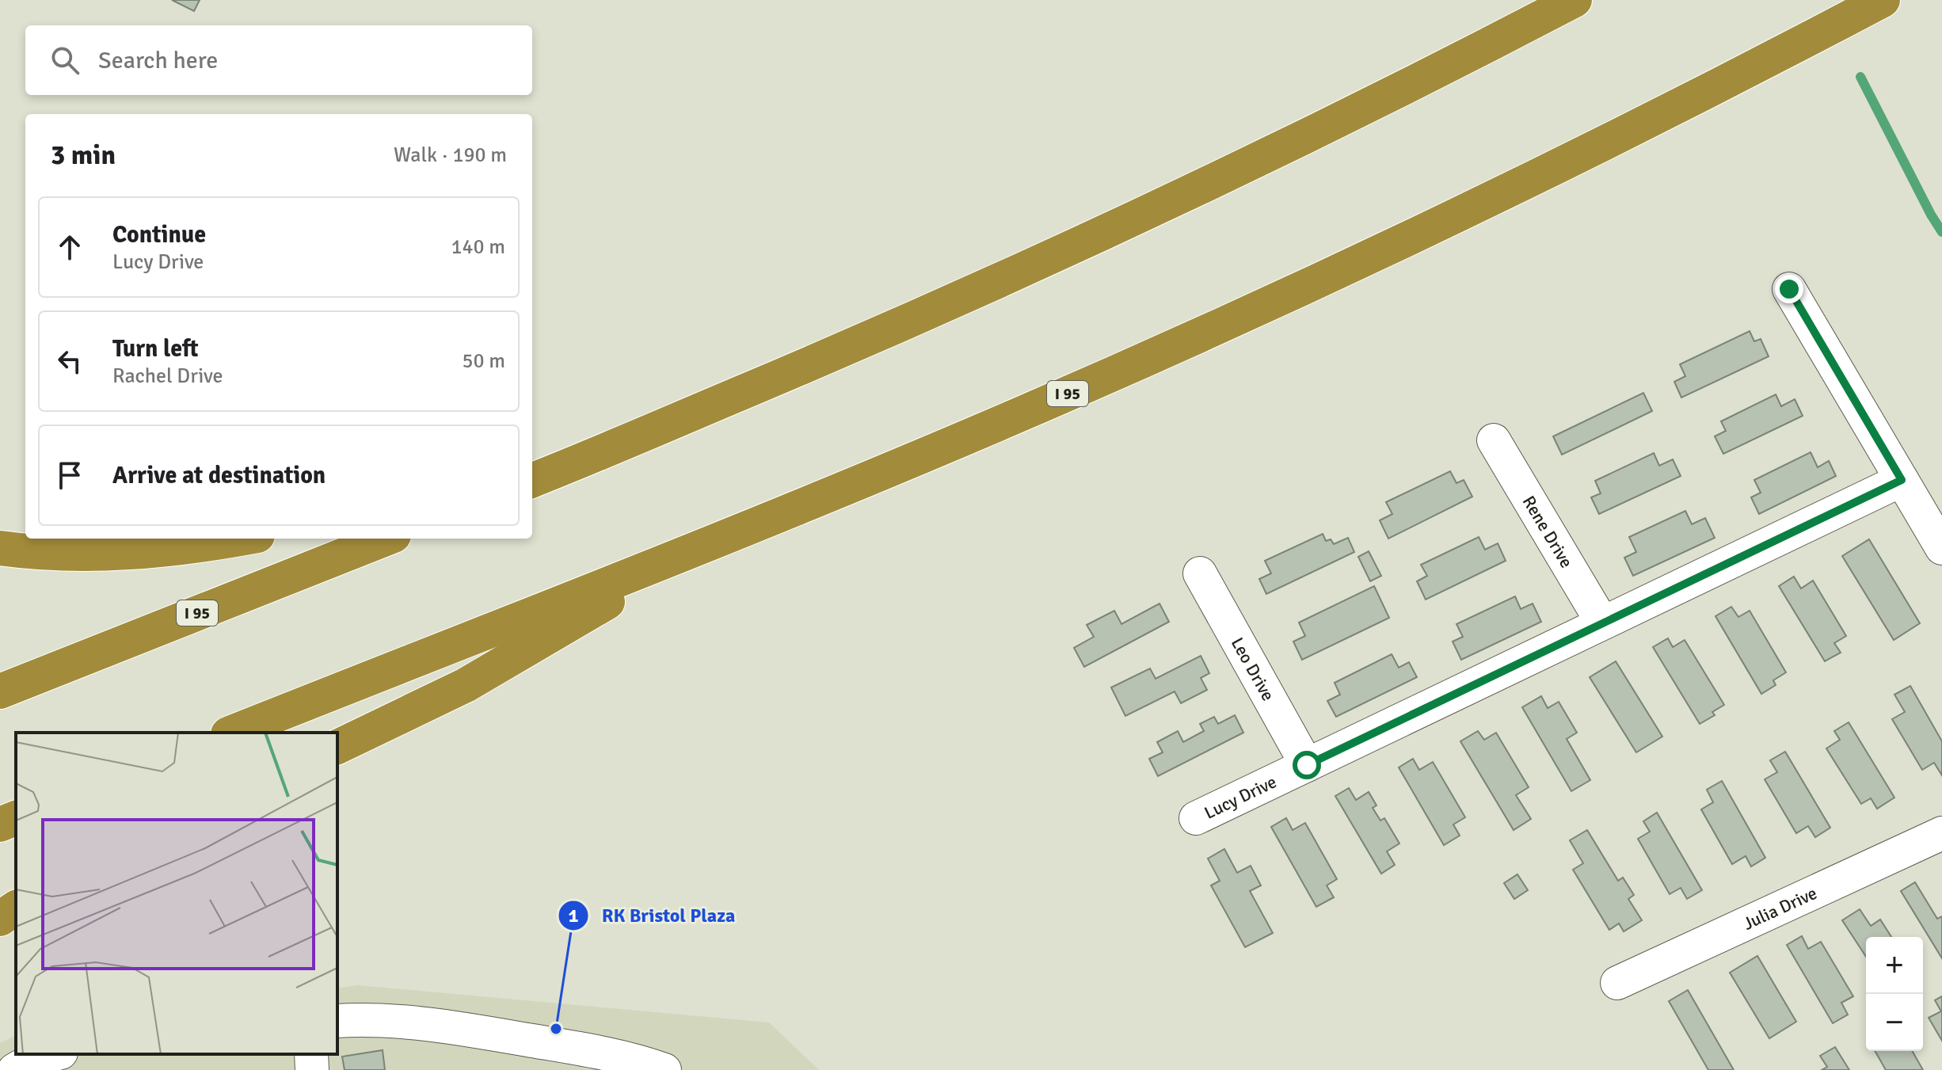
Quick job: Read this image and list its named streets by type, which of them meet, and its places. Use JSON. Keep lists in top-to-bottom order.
{
  "streets": {
    "highway": ["I 95"],
    "street": [
      "Rene Drive",
      "Leo Drive",
      "Lucy Drive",
      "Julia Drive"
    ]
  },
  "crossings": [
    ["Rene Drive", "Lucy Drive"],
    ["Leo Drive", "Lucy Drive"]
  ],
  "places": ["RK Bristol Plaza"],
  "page": {
    "search": "Search here",
    "heading": ["3 min", "Walk · 190 m"],
    "list": [
      ["Continue", "Lucy Drive", "140 m"],
      ["Turn left", "Rachel Drive", "50 m"],
      "Arrive at destination"
    ],
    "map_buttons": ["+", "−"]
  }
}
